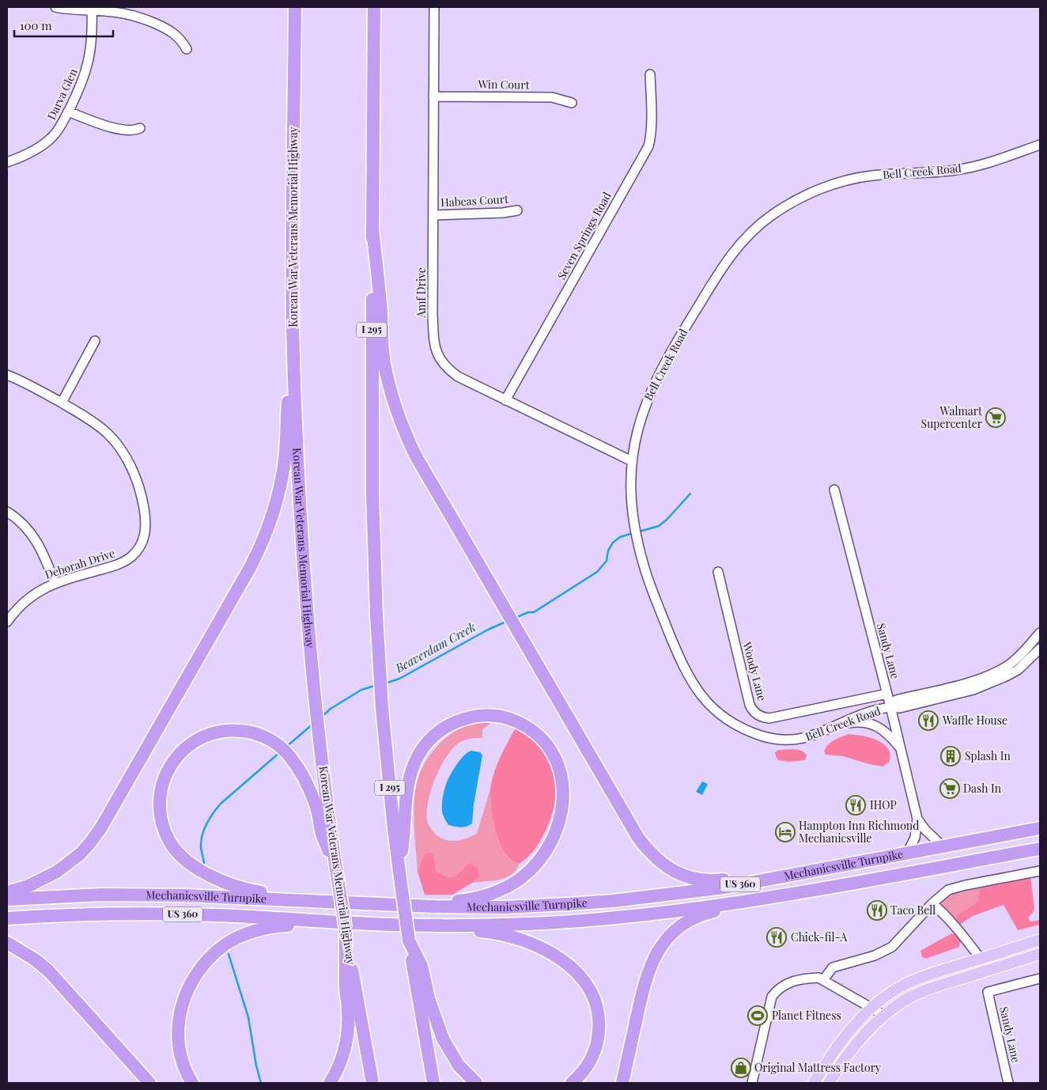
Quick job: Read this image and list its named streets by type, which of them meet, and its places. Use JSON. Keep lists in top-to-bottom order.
{
  "streets": {
    "highway": [
      "Korean War Veterans Memorial Highway",
      "I 295",
      "Mechanicsville Turnpike",
      "US 360"
    ],
    "street": [
      "Win Court",
      "Darva Glen",
      "Bell Creek Road",
      "Habeas Court",
      "Seven Springs Road",
      "Amf Drive",
      "Deborah Drive",
      "Sandy Lane",
      "Woody Lane"
    ]
  },
  "crossings": [
    ["Win Court", "Amf Drive"],
    ["Bell Creek Road", "Amf Drive"],
    ["Bell Creek Road", "Sandy Lane"],
    ["Habeas Court", "Amf Drive"],
    ["Seven Springs Road", "Amf Drive"],
    ["Sandy Lane", "Woody Lane"],
    ["Sandy Lane", "Mechanicsville Turnpike"]
  ],
  "water": ["Beaverdam Creek"],
  "places": {
    "supermarket": ["Walmart Supercenter", "Dash In"],
    "restaurant": [
      "Waffle House",
      "IHOP",
      "Taco Bell",
      "Chick-fil-A"
    ],
    "building": ["Splash In"],
    "hotel": ["Hampton Inn Richmond Mechanicsville"],
    "sports": ["Planet Fitness"],
    "shop": ["Original Mattress Factory"]
  },
  "scale_bar": "100 m"
}
